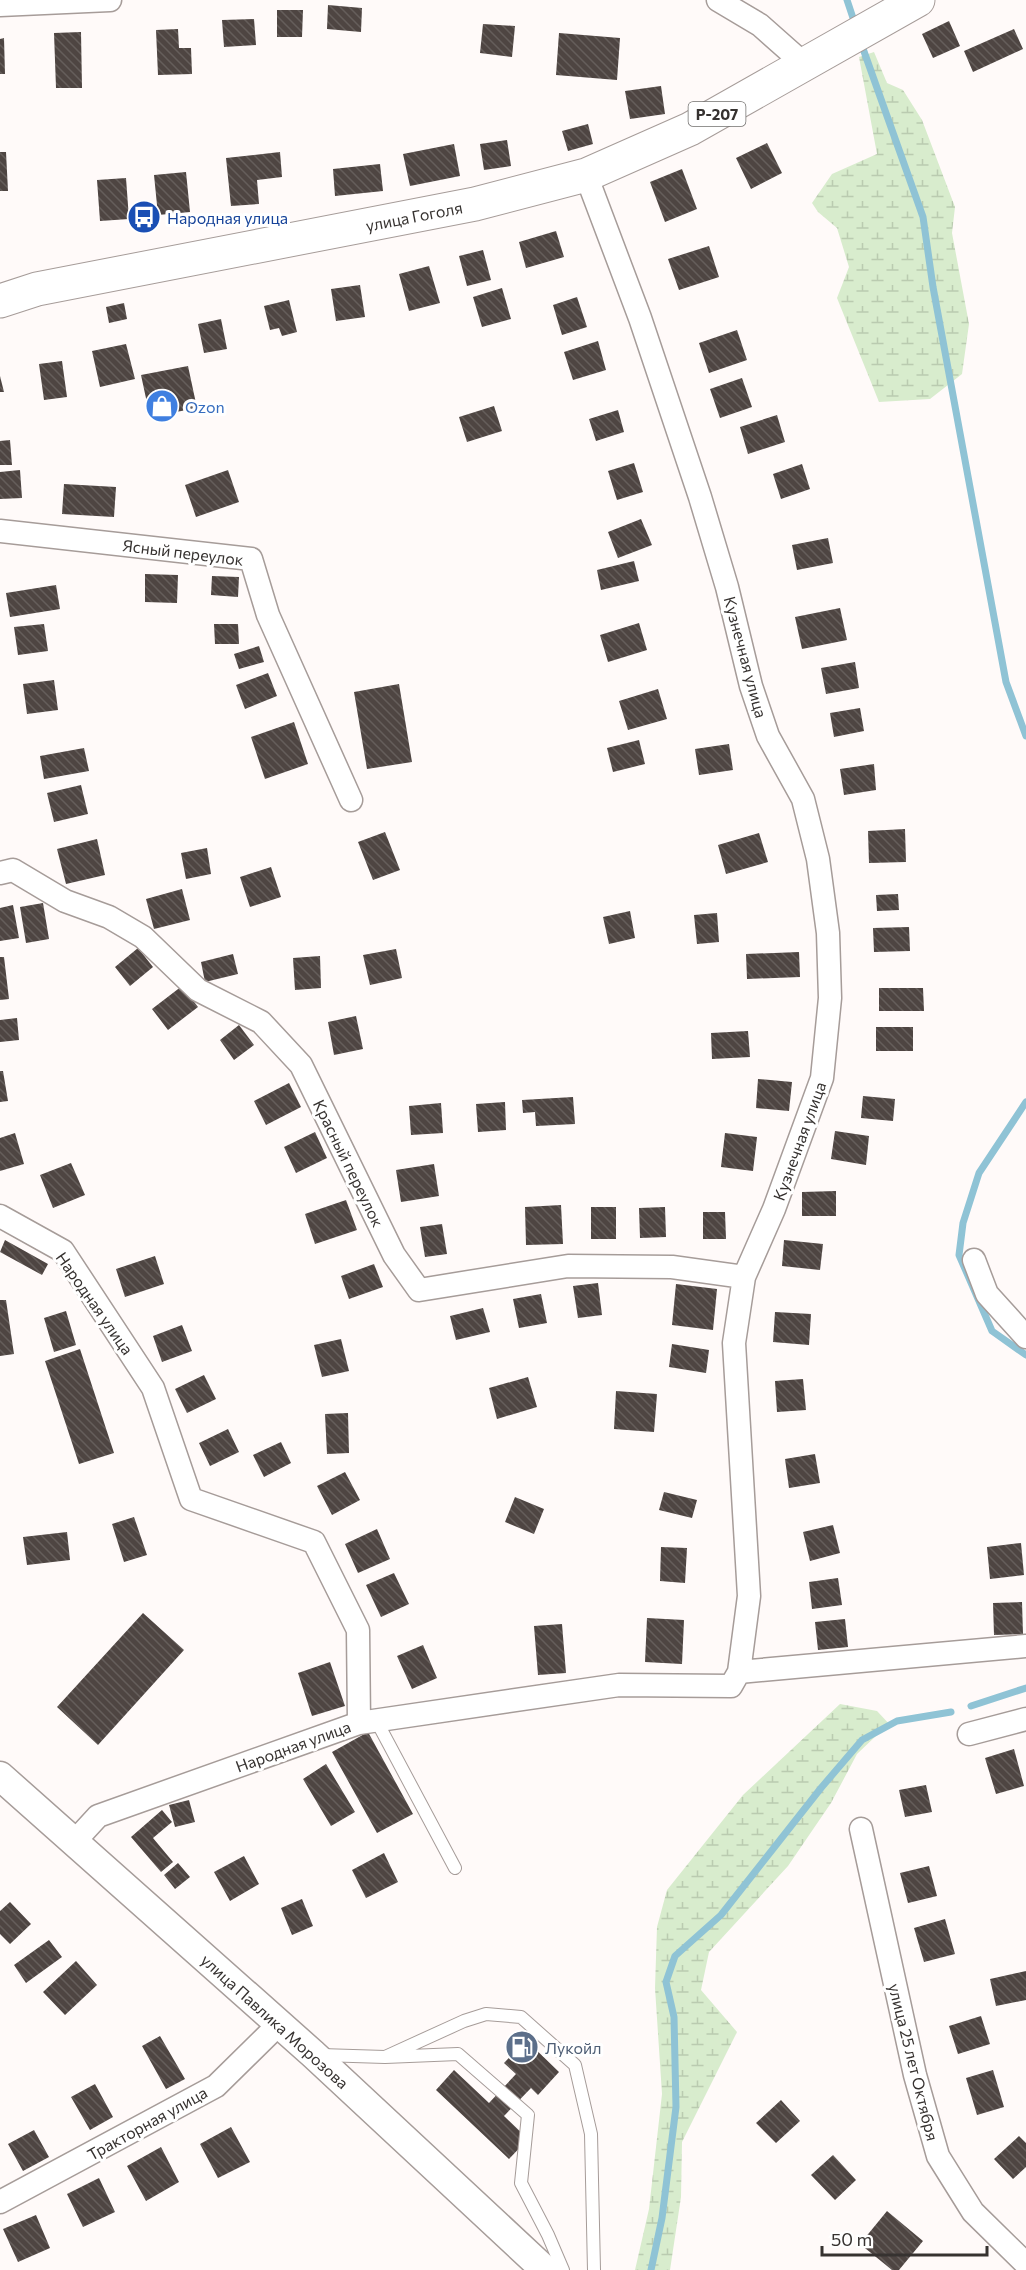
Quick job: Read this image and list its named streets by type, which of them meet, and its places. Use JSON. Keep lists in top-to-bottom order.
{
  "streets": {
    "main road": ["Р-207", "улица Гоголя"],
    "street": [
      "Ясный переулок",
      "Кузнечная улица",
      "Красный переулок",
      "Народная улица",
      "улица Павлика Морозова",
      "улица 25 лет Октября",
      "Тракторная улица"
    ]
  },
  "crossings": [
    ["Р-207", "улица Гоголя"],
    ["улица Гоголя", "Кузнечная улица"],
    ["Кузнечная улица", "Красный переулок"],
    ["Народная улица", "улица Павлика Морозова"],
    ["улица Павлика Морозова", "Тракторная улица"]
  ],
  "places": {
    "bus stop": ["Народная улица"],
    "shop": ["Ozon"],
    "fuel station": ["Лукойл"]
  },
  "scale_bar": "50 m"
}
